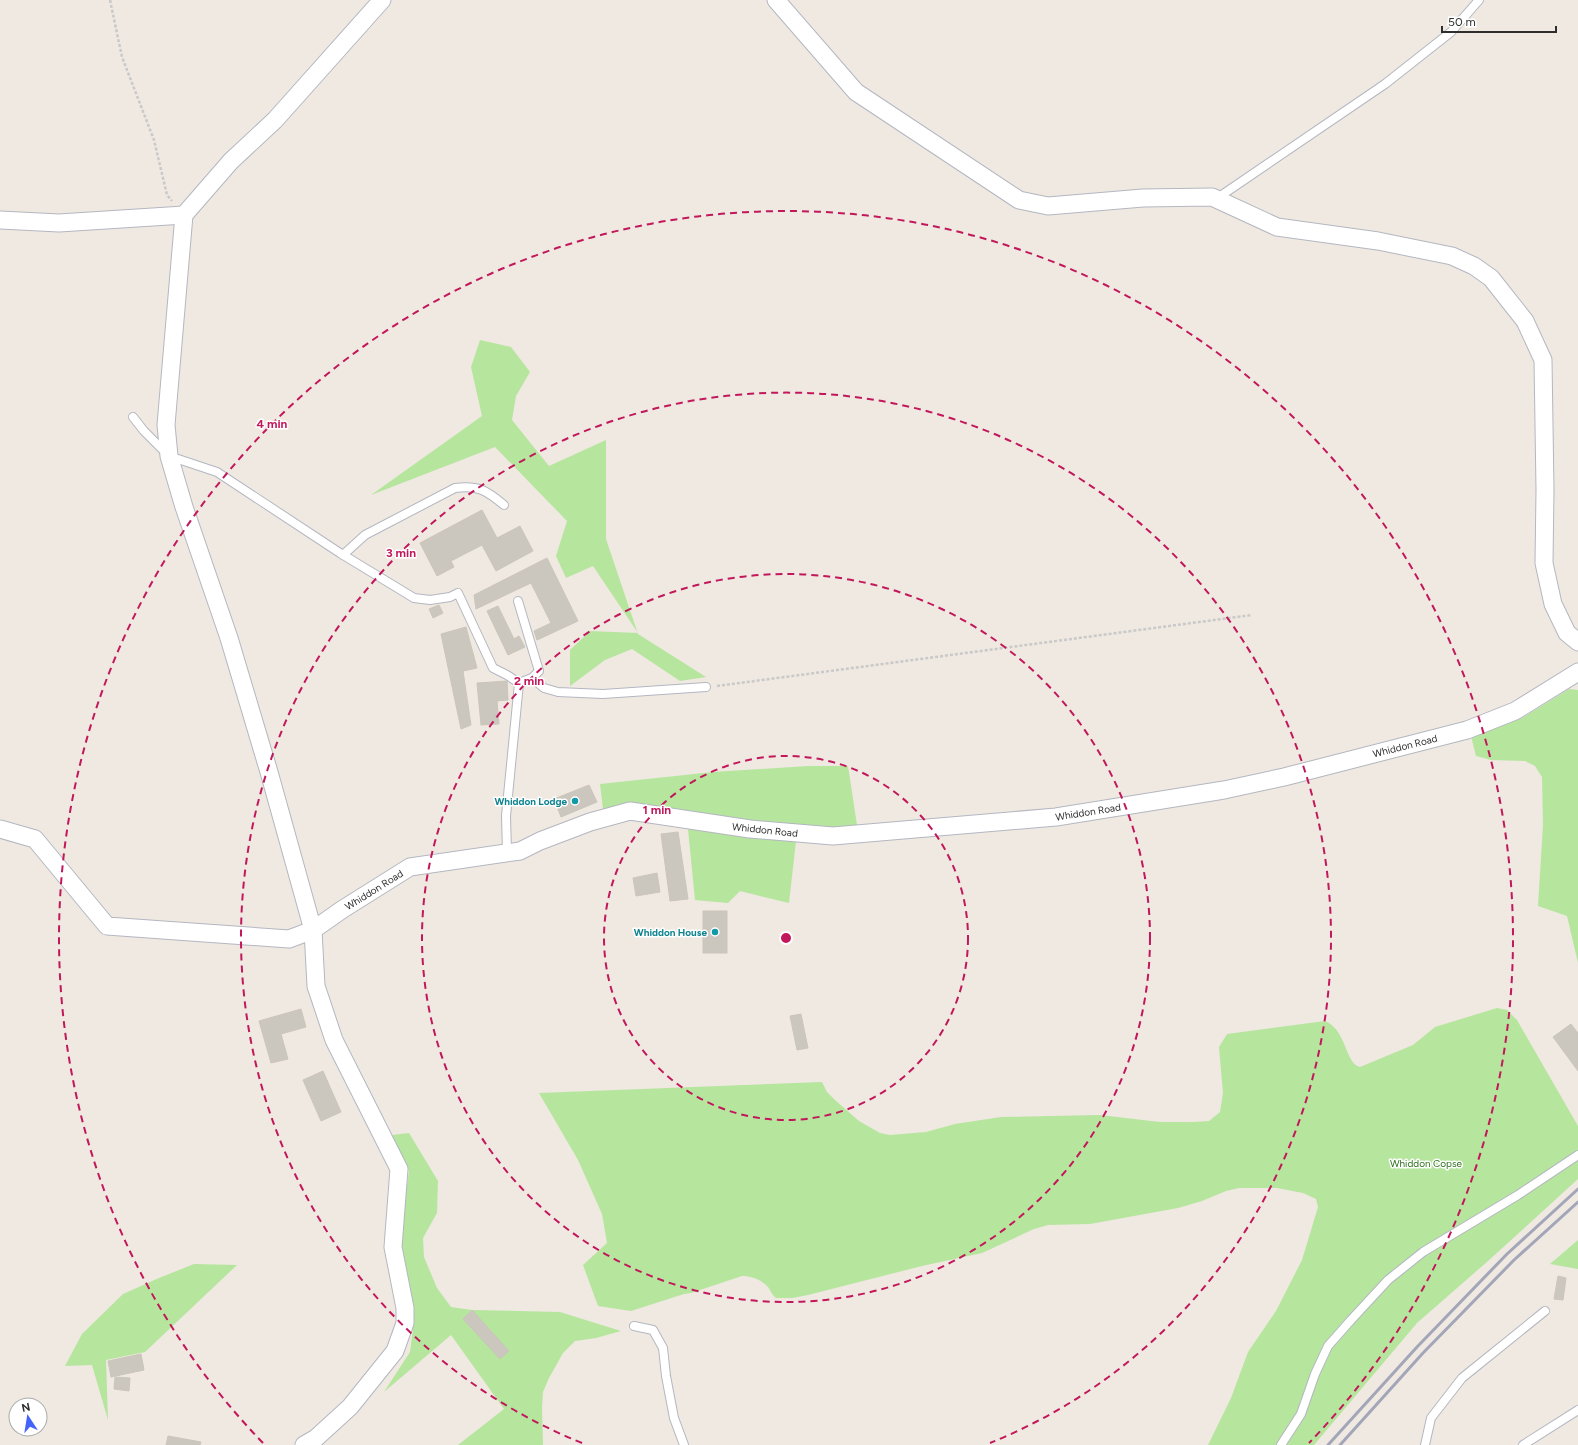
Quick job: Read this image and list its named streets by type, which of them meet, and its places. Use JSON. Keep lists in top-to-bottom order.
{
  "streets": {
    "street": ["Whiddon Road"]
  },
  "parks": ["Whiddon Copse"],
  "places": ["Whiddon Lodge", "Whiddon House"],
  "scale_bar": "50 m",
  "north": "top",
  "rings": [
    "4 min",
    "3 min",
    "2 min",
    "1 min"
  ]
}
